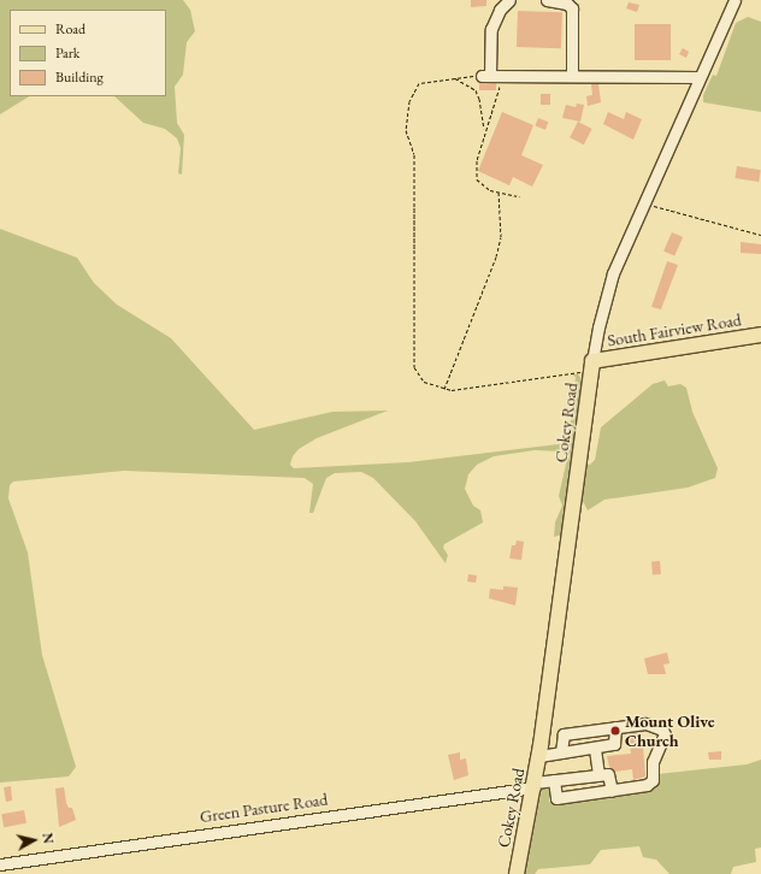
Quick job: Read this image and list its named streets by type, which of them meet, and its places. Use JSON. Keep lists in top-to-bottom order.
{
  "streets": {
    "main road": ["South Fairview Road", "Cokey Road"],
    "street": ["Green Pasture Road"]
  },
  "crossings": [
    ["South Fairview Road", "Cokey Road"],
    ["Cokey Road", "Green Pasture Road"]
  ],
  "places": ["Mount Olive Church"],
  "legend": ["Road", "Park", "Building"],
  "north": "right"
}
